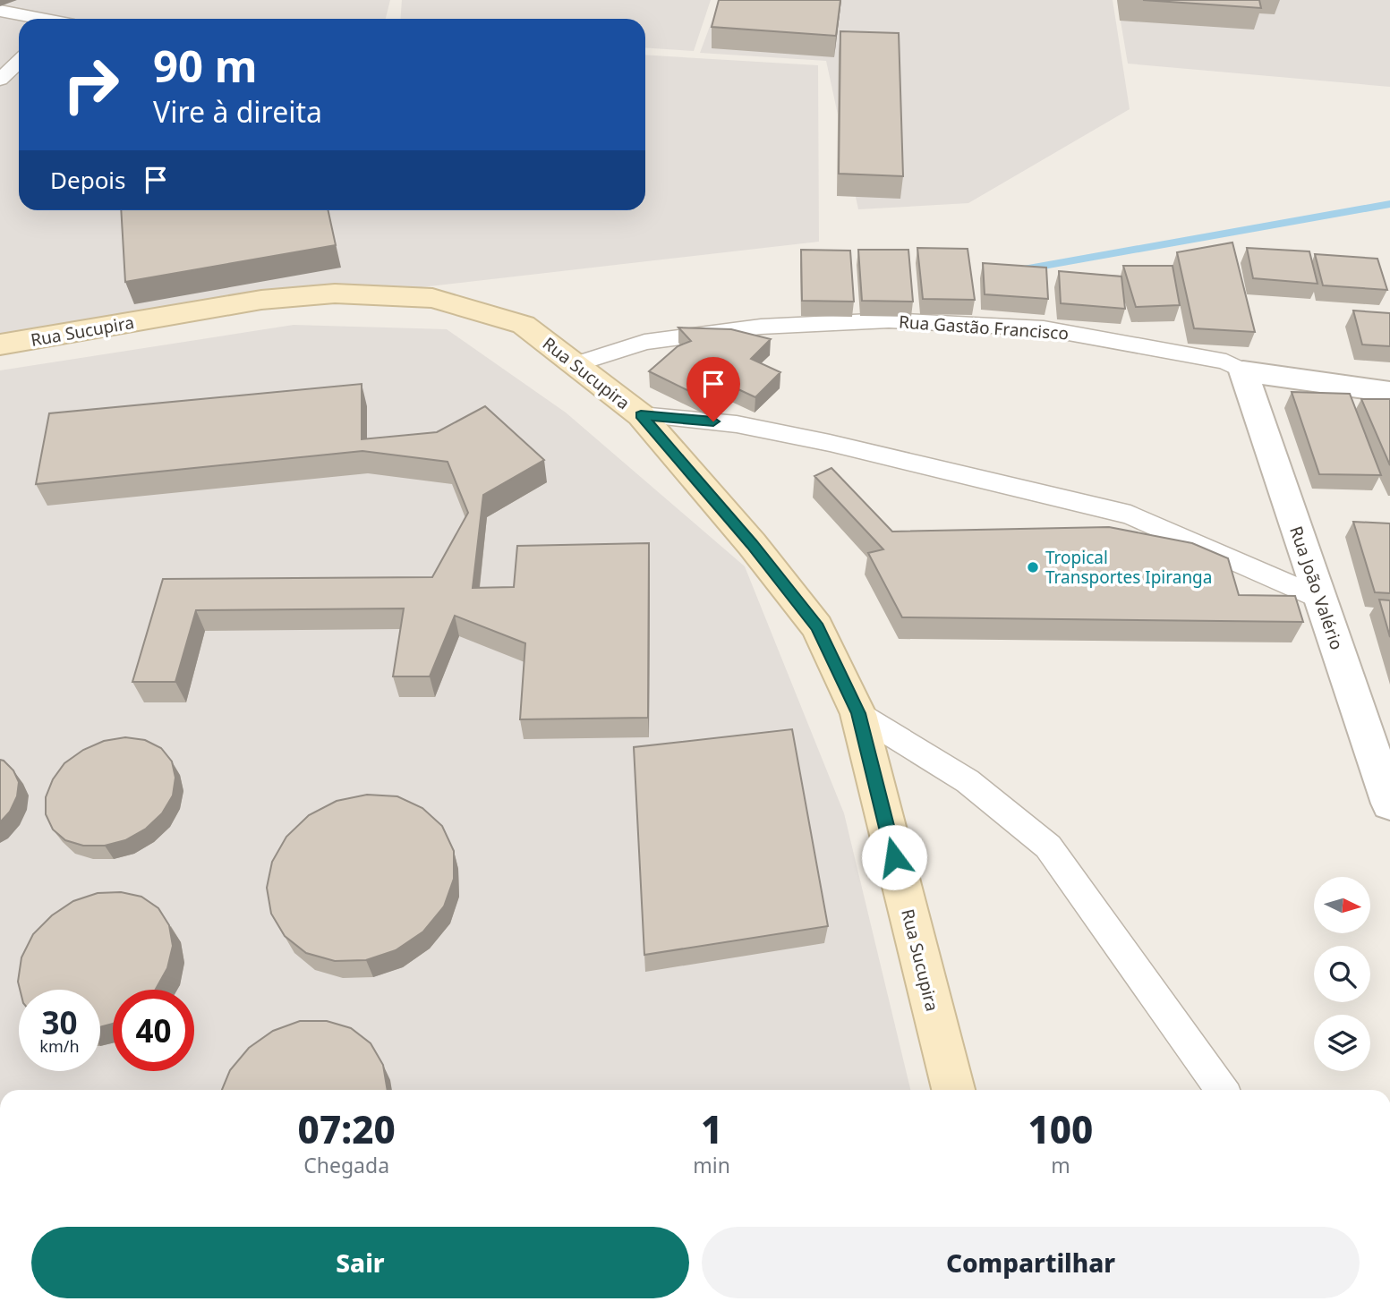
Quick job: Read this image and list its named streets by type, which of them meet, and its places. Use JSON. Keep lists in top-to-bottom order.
{
  "streets": {
    "street": ["Rua Gastão Francisco", "Rua Sucupira", "Rua João Valério"]
  },
  "crossings": [
    ["Rua Gastão Francisco", "Rua Sucupira"],
    ["Rua Gastão Francisco", "Rua João Valério"]
  ],
  "places": ["Tropical Transportes Ipiranga"],
  "north": "right",
  "page": {
    "turn": ["90 m", "Vire à direita"],
    "then": "Depois",
    "speed": "30 km/h",
    "limit": "40",
    "eta": [
      "07:20",
      "Chegada",
      "1",
      "min",
      "100",
      "m"
    ],
    "buttons": ["Sair", "Compartilhar"]
  }
}
